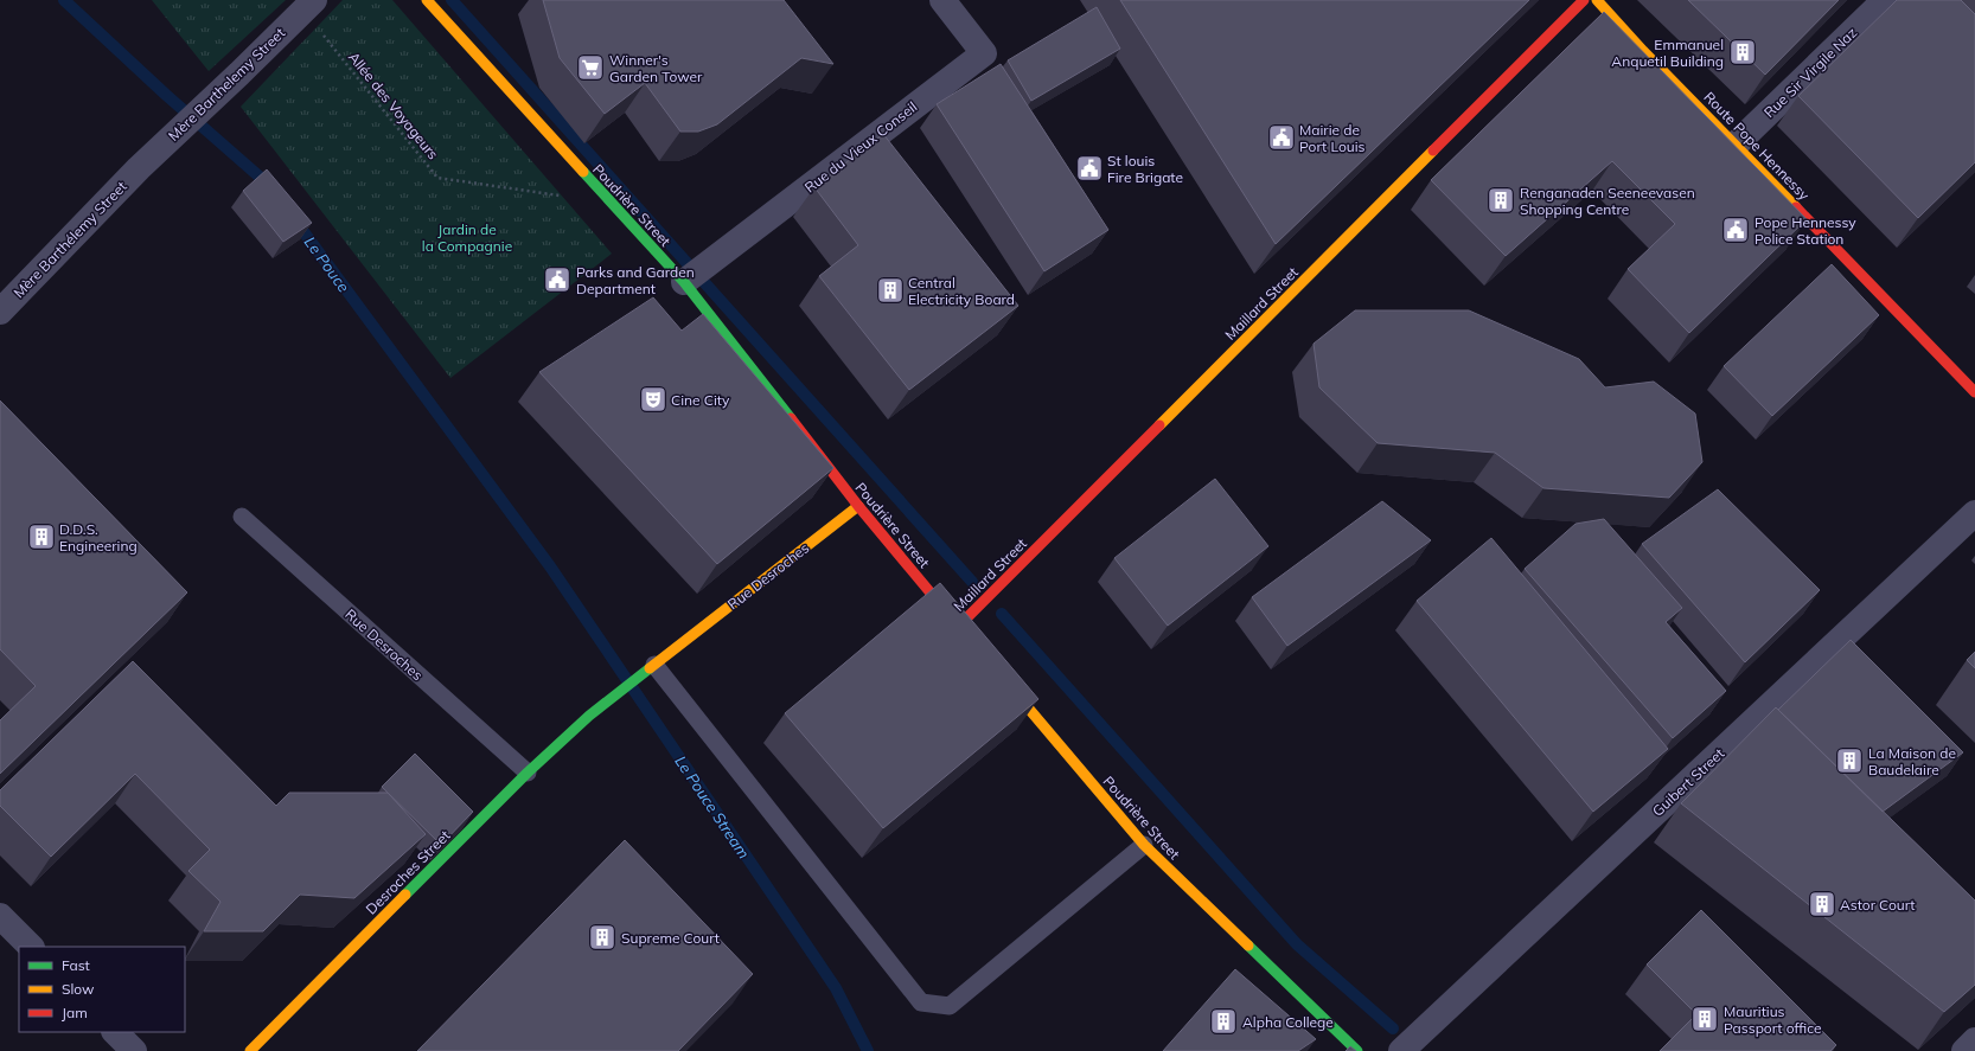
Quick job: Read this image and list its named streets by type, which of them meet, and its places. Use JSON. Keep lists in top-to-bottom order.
{
  "streets": {
    "street": [
      "Rue Sir Virgile Naz",
      "Mère Barthelemy Street",
      "Route Pope Hennessy",
      "Rue du Vieux Conseil",
      "Poudrière Street",
      "Mère Barthélemy Street",
      "Maillard Street",
      "Rue Desroches",
      "Guibert Street",
      "Desroches Street"
    ],
    "path": ["Allée des Voyageurs"]
  },
  "crossings": [
    ["Rue Sir Virgile Naz", "Route Pope Hennessy"],
    ["Mère Barthelemy Street", "Allée des Voyageurs"],
    ["Mère Barthelemy Street", "Mère Barthélemy Street"],
    ["Allée des Voyageurs", "Poudrière Street"],
    ["Rue du Vieux Conseil", "Poudrière Street"],
    ["Poudrière Street", "Maillard Street"],
    ["Poudrière Street", "Rue Desroches"],
    ["Rue Desroches", "Desroches Street"]
  ],
  "water": ["Le Pouce", "Le Pouce Stream"],
  "parks": ["Jardin de la Compagnie"],
  "places": {
    "building": [
      "Emmanuel Anquetil Building",
      "Renganaden Seeneevasen Shopping Centre",
      "Central Electricity Board",
      "D.D.S. Engineering",
      "La Maison de Baudelaire",
      "Astor Court",
      "Supreme Court",
      "Mauritius Passport office",
      "Alpha College"
    ],
    "supermarket": ["Winner's Garden Tower"],
    "public building": [
      "Mairie de Port Louis",
      "St louis Fire Brigate",
      "Pope Hennessy Police Station",
      "Parks and Garden Department"
    ],
    "theatre": ["Cine City"]
  },
  "legend": ["Fast", "Slow", "Jam"]
}
